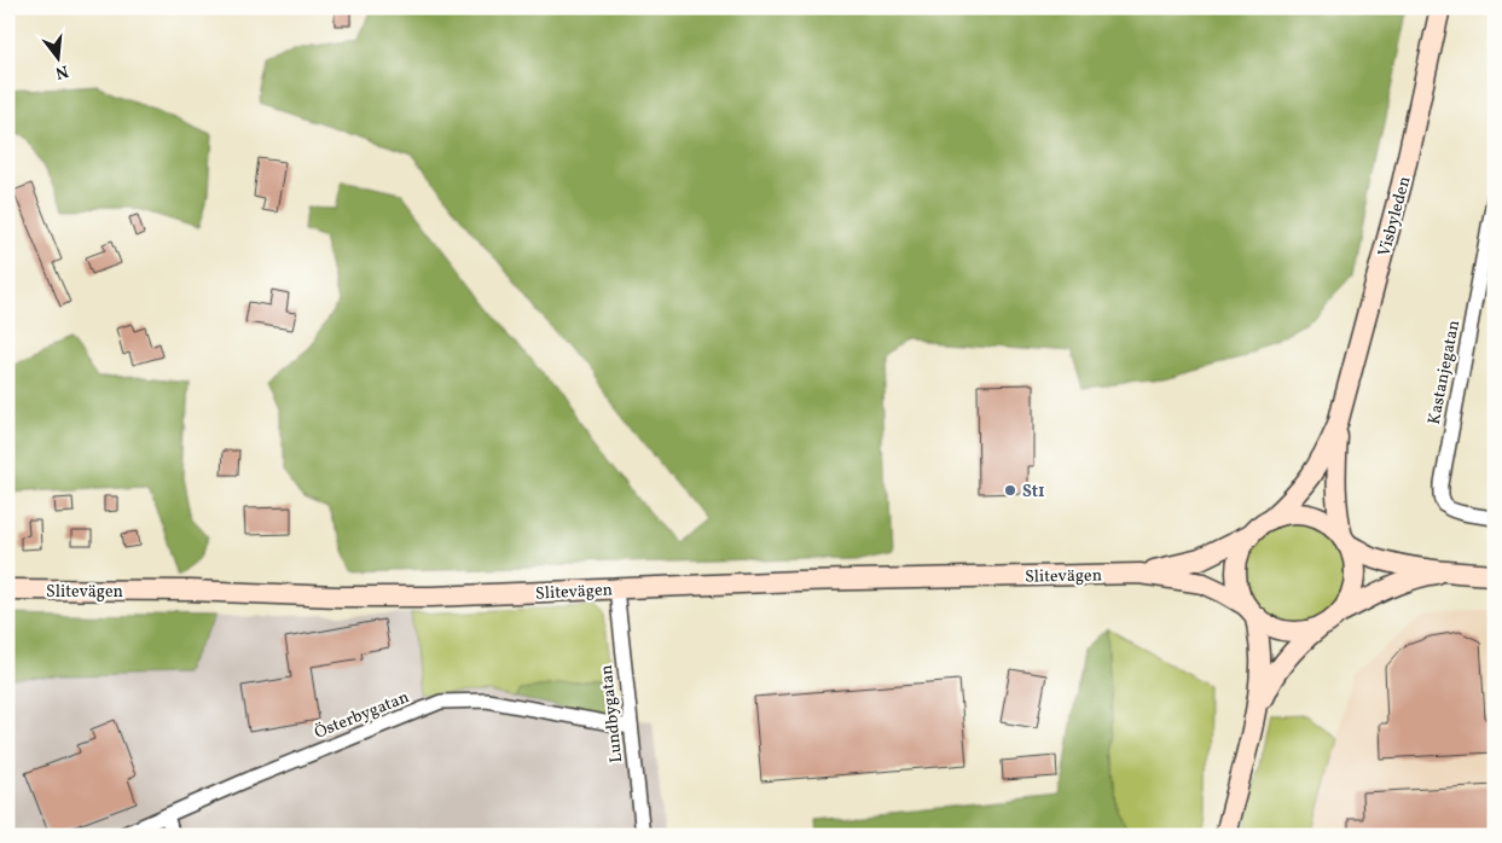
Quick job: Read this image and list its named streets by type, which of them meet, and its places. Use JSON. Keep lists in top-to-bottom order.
{
  "streets": {
    "main road": ["Visbyleden", "Slitevägen"],
    "street": ["Kastanjegatan", "Österbygatan", "Lundbygatan"]
  },
  "crossings": [
    ["Visbyleden", "Slitevägen"],
    ["Slitevägen", "Lundbygatan"],
    ["Österbygatan", "Lundbygatan"]
  ],
  "places": ["St1"],
  "north": "bottom"
}
